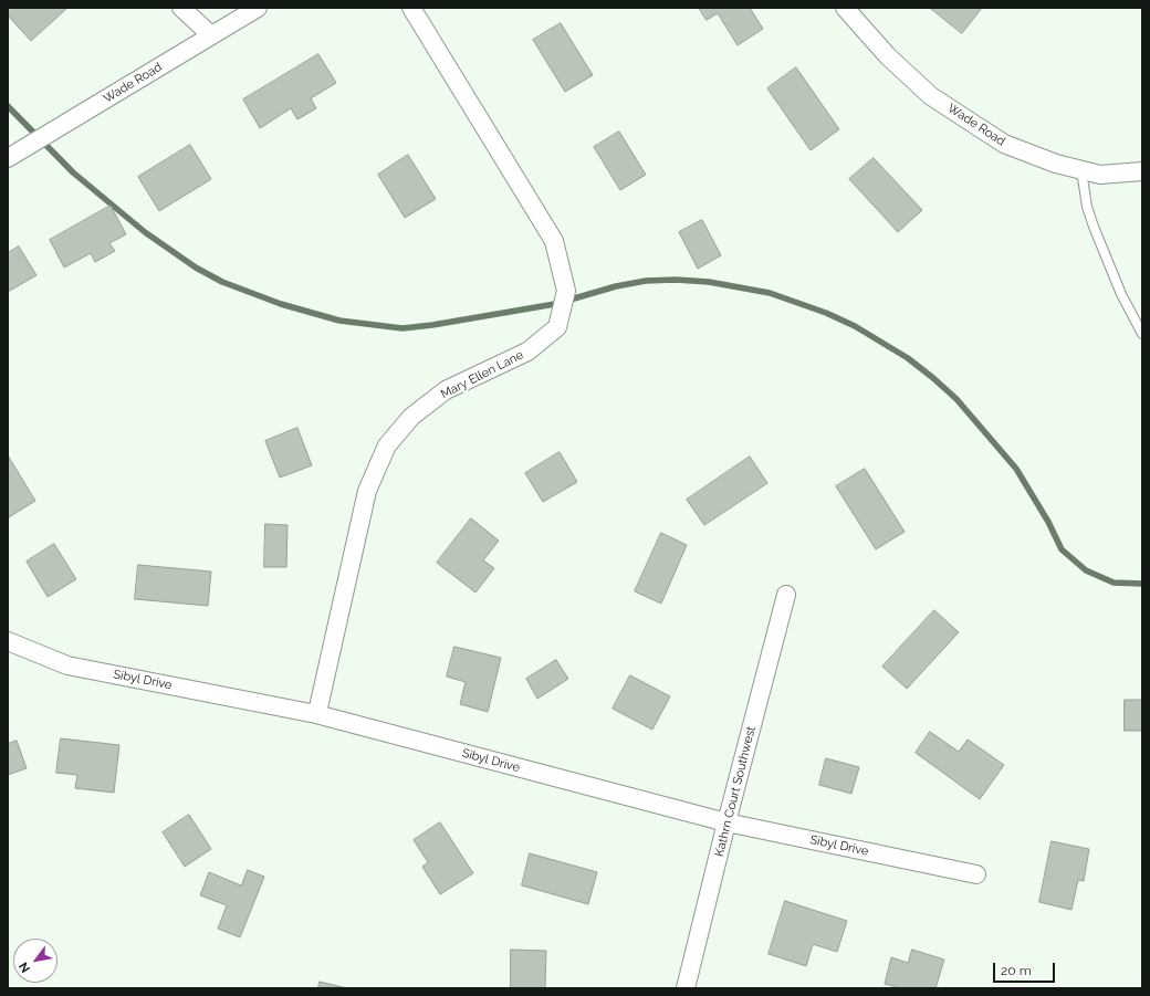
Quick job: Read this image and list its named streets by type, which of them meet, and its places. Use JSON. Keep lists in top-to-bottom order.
{
  "streets": {
    "street": [
      "Wade Road",
      "Mary Ellen Lane",
      "Sibyl Drive",
      "Kathrn Court Southwest"
    ]
  },
  "crossings": [
    ["Mary Ellen Lane", "Sibyl Drive"],
    ["Sibyl Drive", "Kathrn Court Southwest"]
  ],
  "scale_bar": "20 m",
  "north": "bottom left"
}
